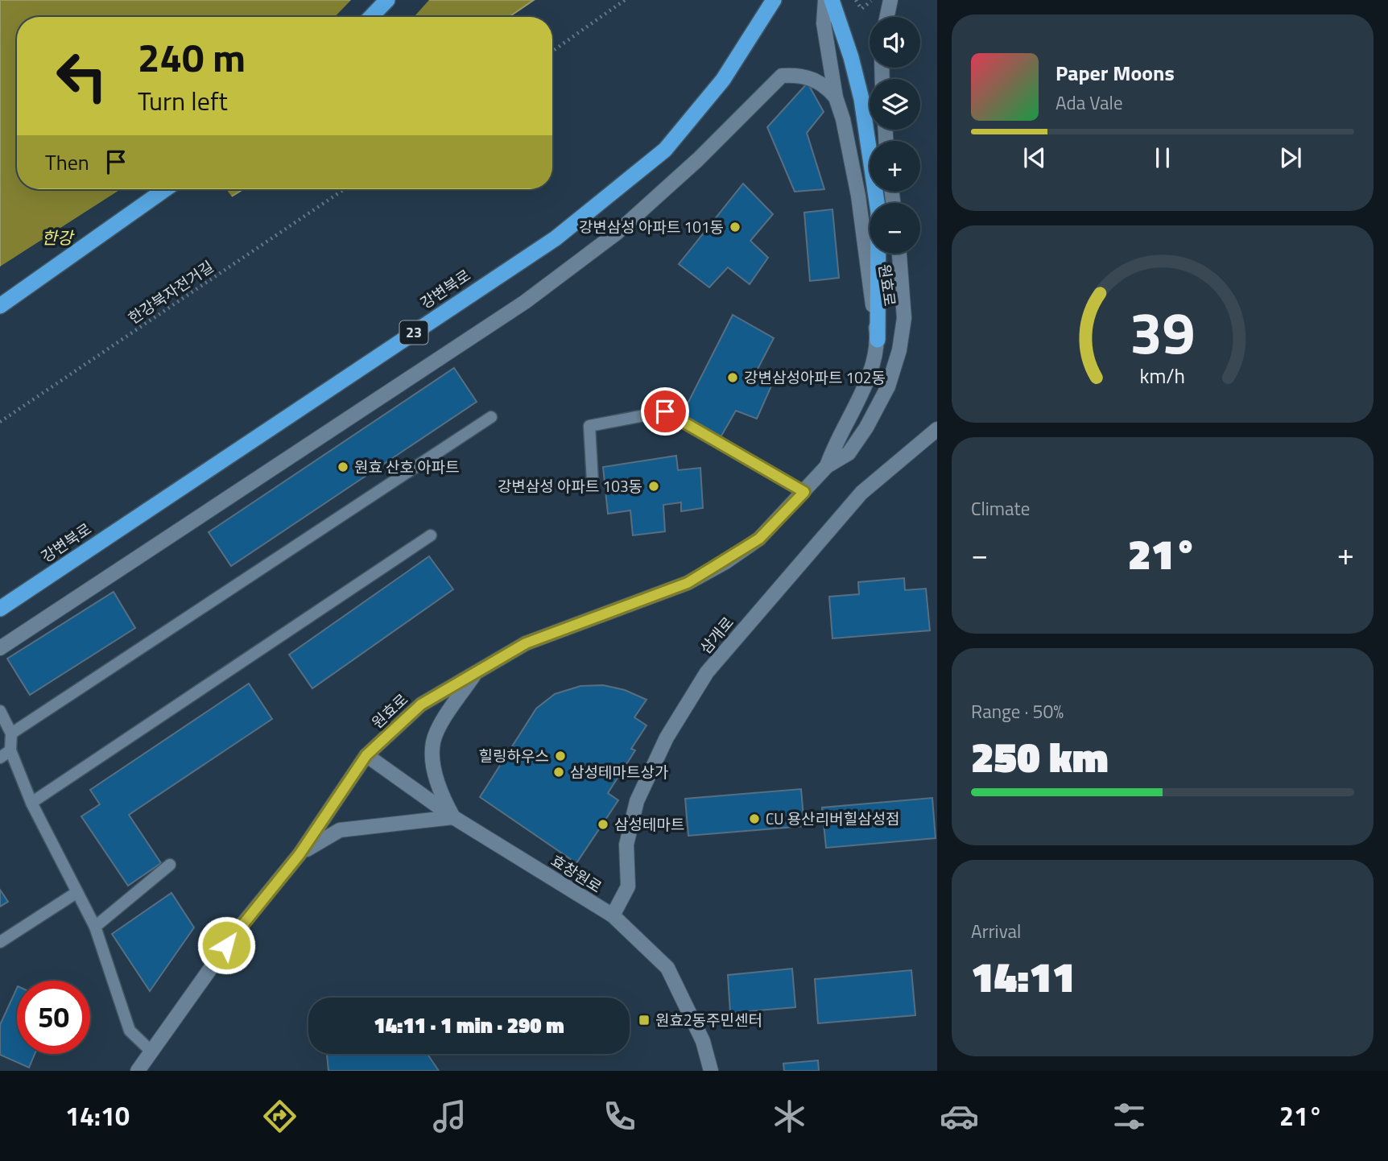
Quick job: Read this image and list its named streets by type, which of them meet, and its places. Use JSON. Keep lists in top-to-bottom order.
{
  "streets": {
    "highway": ["강변북로", "23"],
    "main road": ["원효로", "삼개로", "효창원로"],
    "path": ["한강북자전거길"]
  },
  "crossings": [
    ["원효로", "효창원로"],
    ["삼개로", "효창원로"]
  ],
  "water": ["한강"],
  "places": {
    "other": [
      "강변삼성 아파트 101동",
      "강변삼성아파트 102동",
      "원효 산호 아파트",
      "강변삼성 아파트 103동",
      "힐링하우스",
      "삼성테마트상가",
      "CU 용산리버힐삼성점",
      "삼성테마트"
    ],
    "transit": ["원효2동주민센터"]
  },
  "page": {
    "map_buttons": ["+", "−"],
    "turn": ["240 m", "Turn left"],
    "song": ["Paper Moons", "Ada Vale"],
    "then": "Then",
    "tile": [
      "Climate",
      ["Range · 50%", "250 km"],
      ["Arrival", "14:11"]
    ],
    "heat": ["−", "21°", "+"],
    "limit": "50",
    "trip": "14:11 · 1 min · 290 m",
    "tabs": ["14:10", "21°"],
    "gauge": ["39", "km/h"]
  }
}
